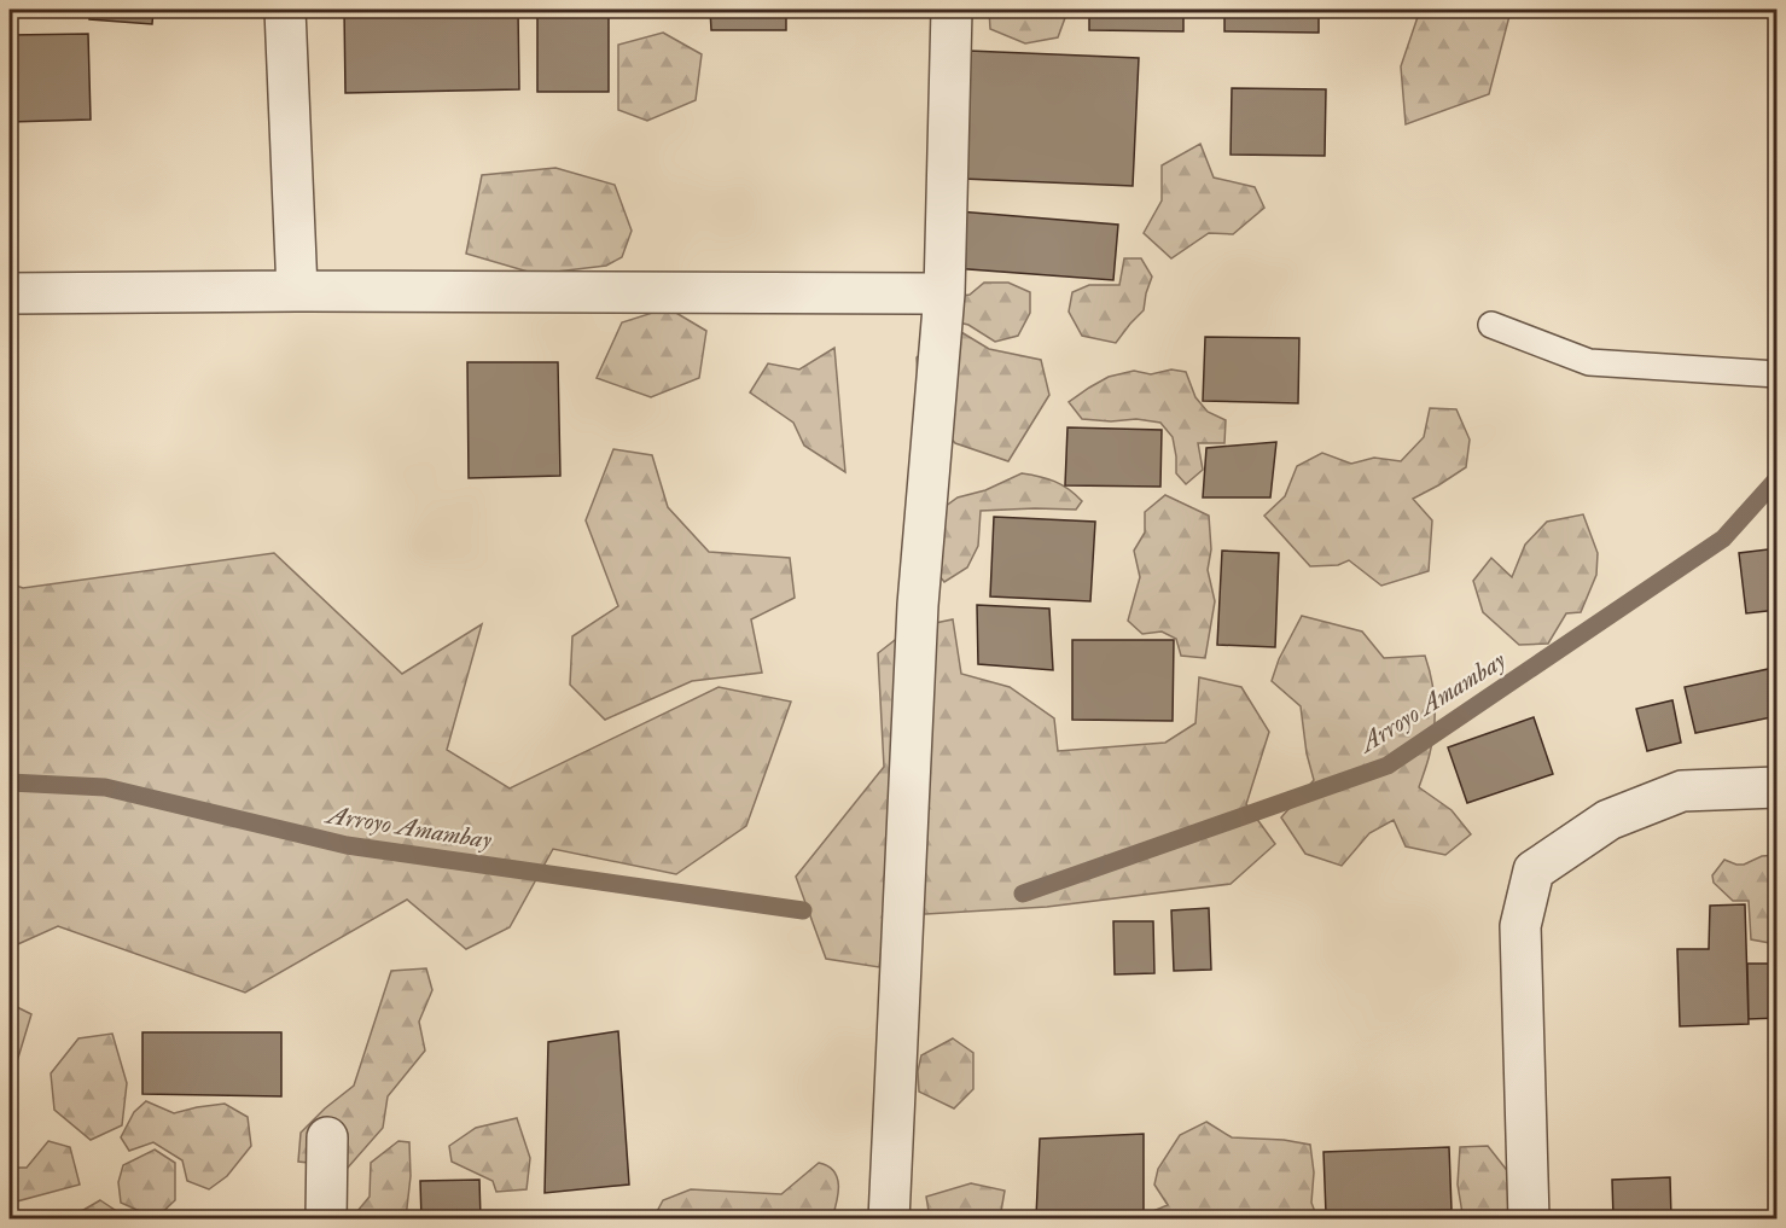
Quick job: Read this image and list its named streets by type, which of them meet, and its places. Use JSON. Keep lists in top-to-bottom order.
{
  "water": ["Arroyo Amambay"]
}
